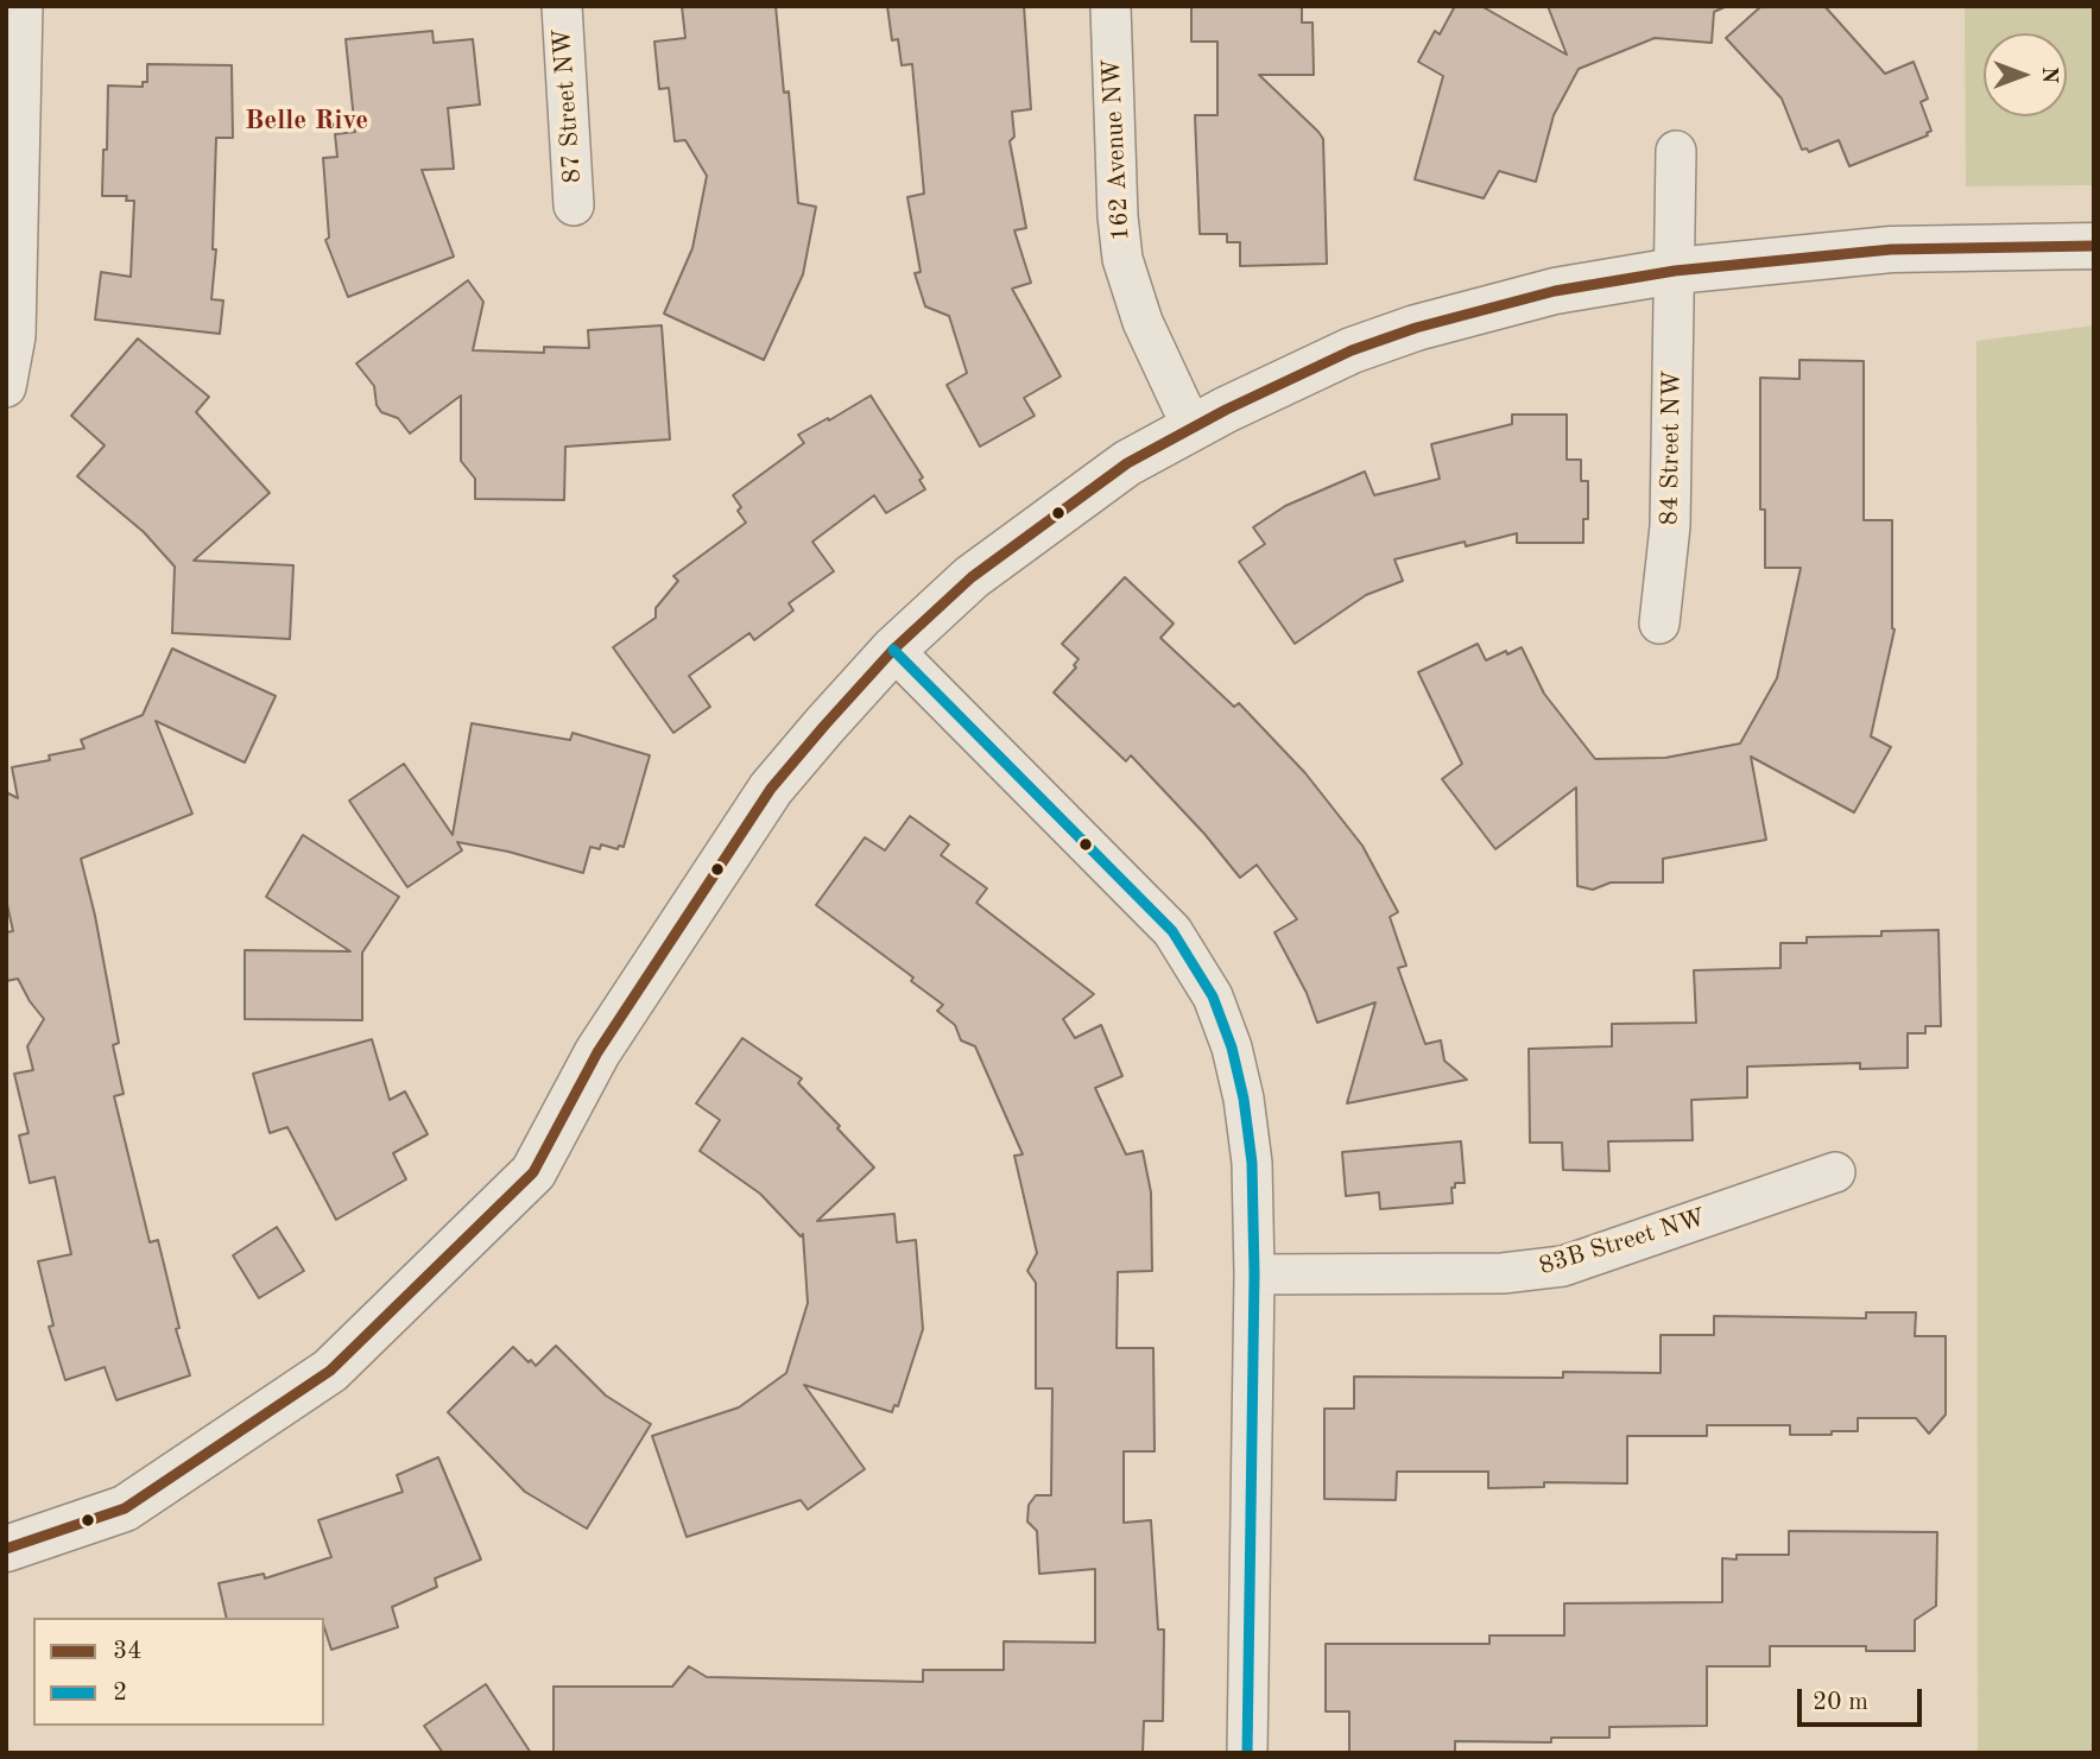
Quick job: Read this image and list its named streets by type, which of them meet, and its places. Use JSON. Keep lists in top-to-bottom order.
{
  "streets": {
    "street": [
      "87 Street NW",
      "162 Avenue NW",
      "84 Street NW",
      "83B Street NW"
    ]
  },
  "districts": ["Belle Rive"],
  "lines": ["transit line 34", "transit line 2"],
  "legend": ["34", "2"],
  "scale_bar": "20 m",
  "north": "right"
}
